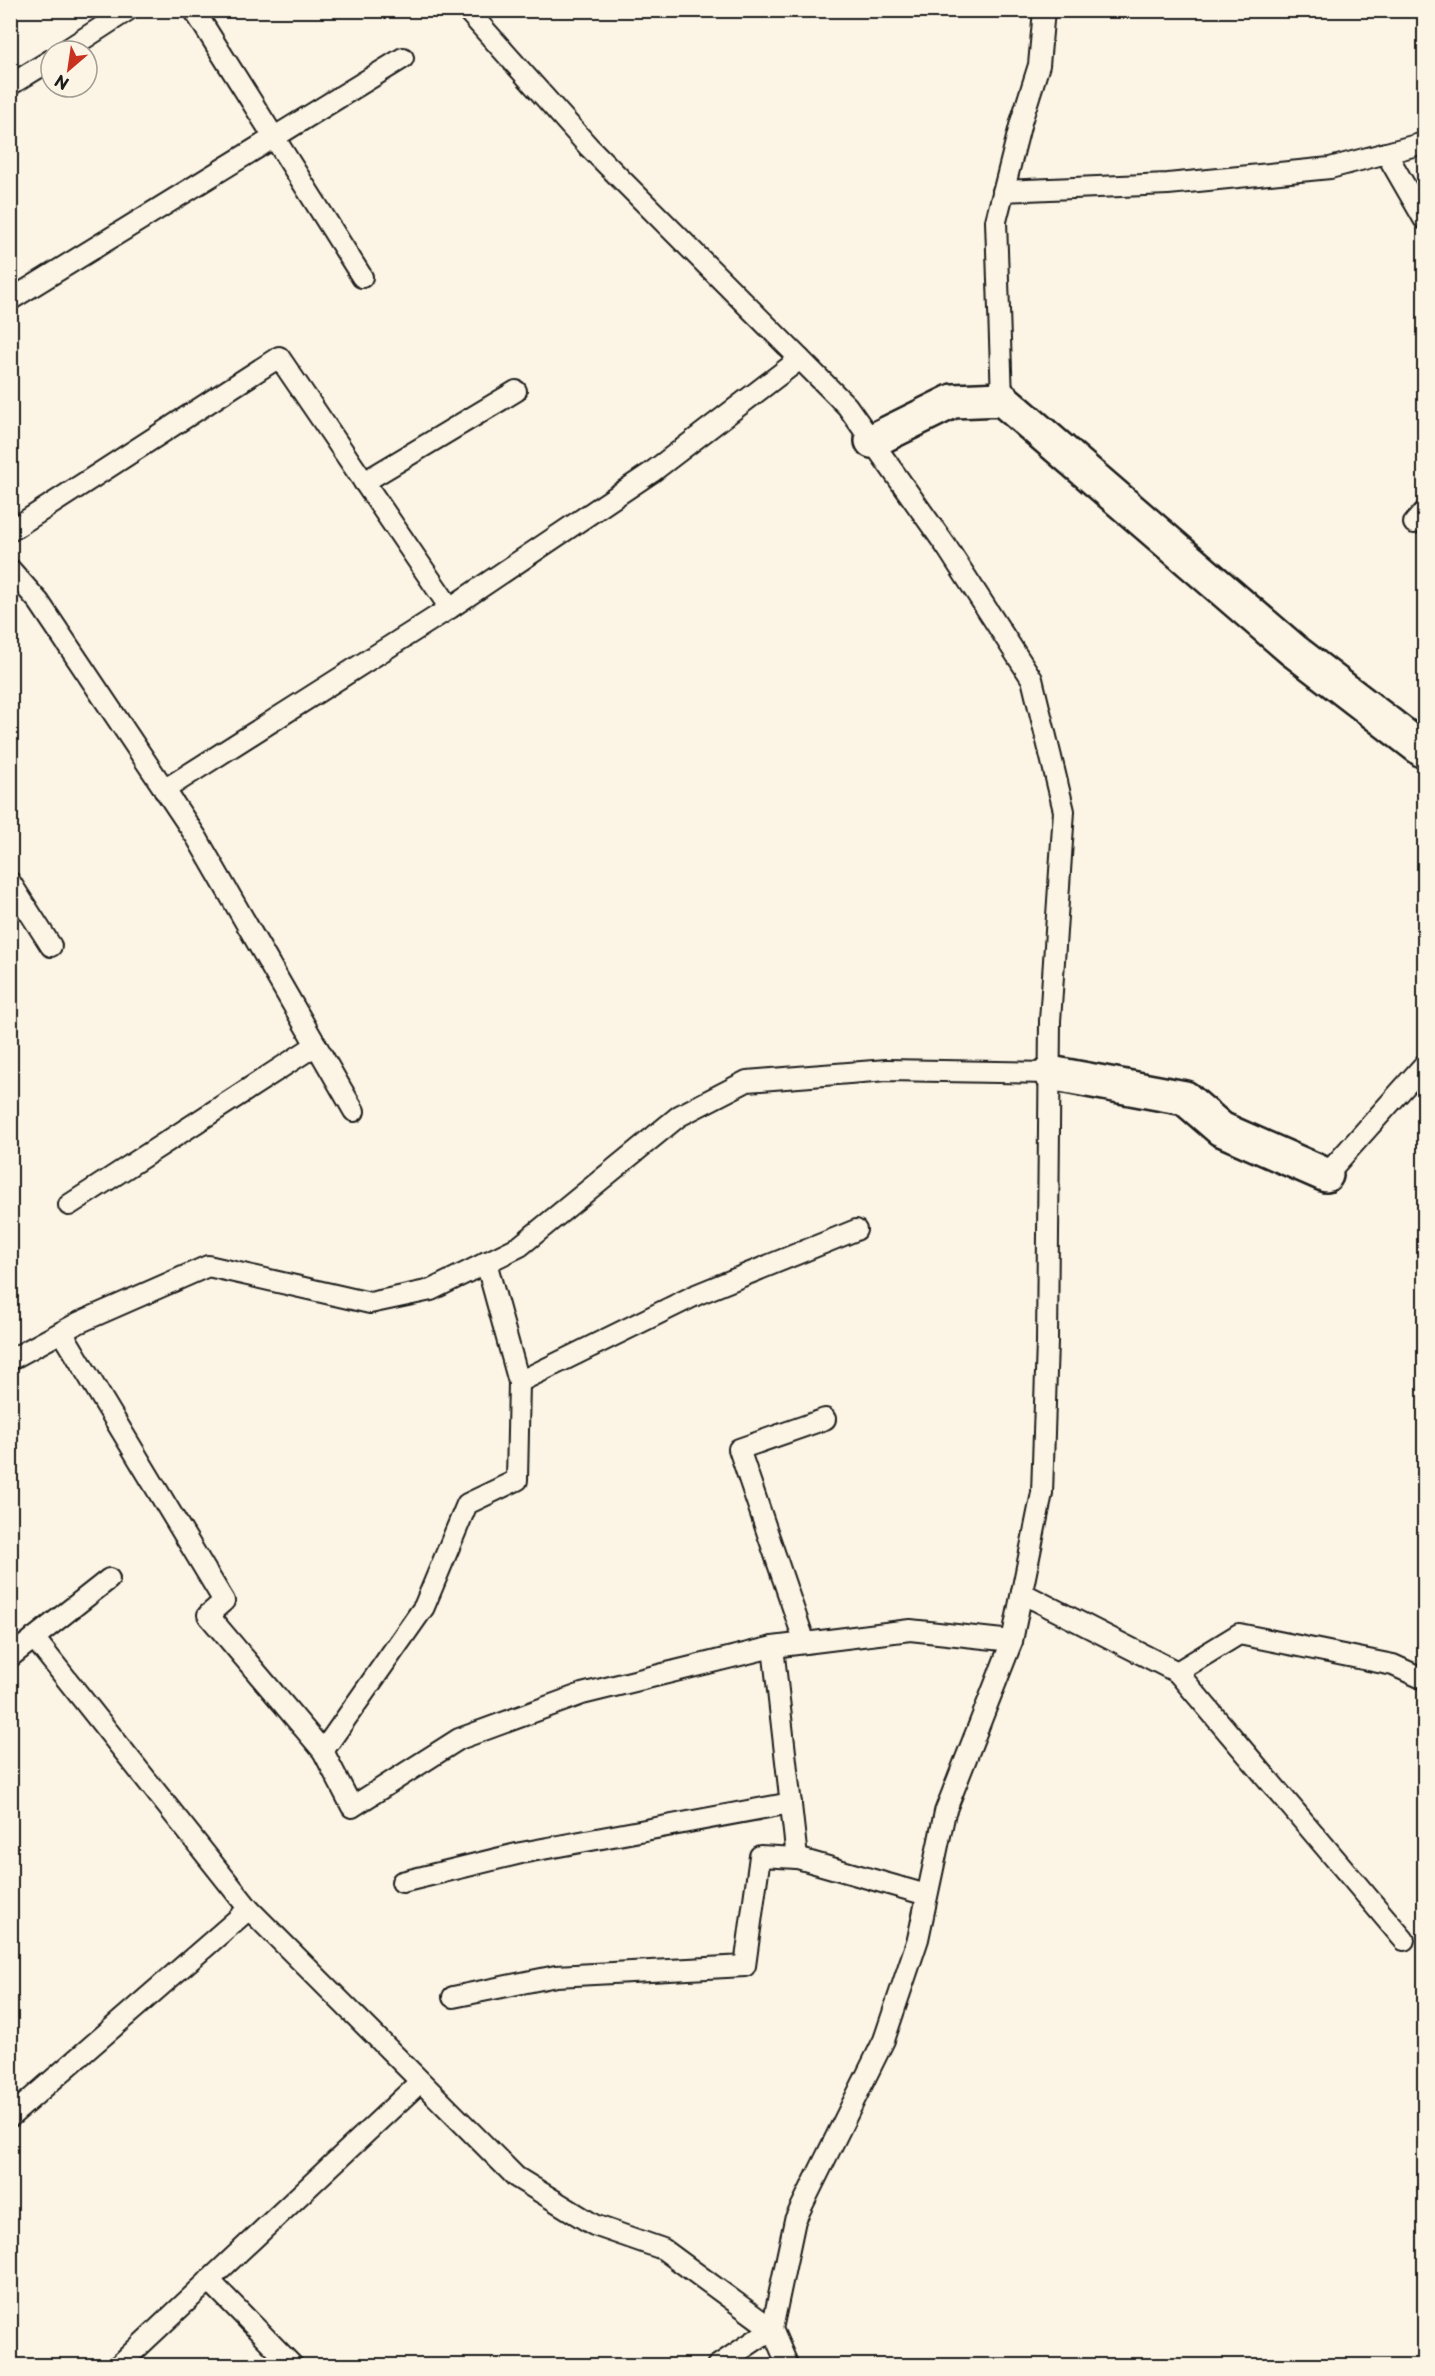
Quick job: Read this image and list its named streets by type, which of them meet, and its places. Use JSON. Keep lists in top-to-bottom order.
{
  "north": "bottom left"
}
